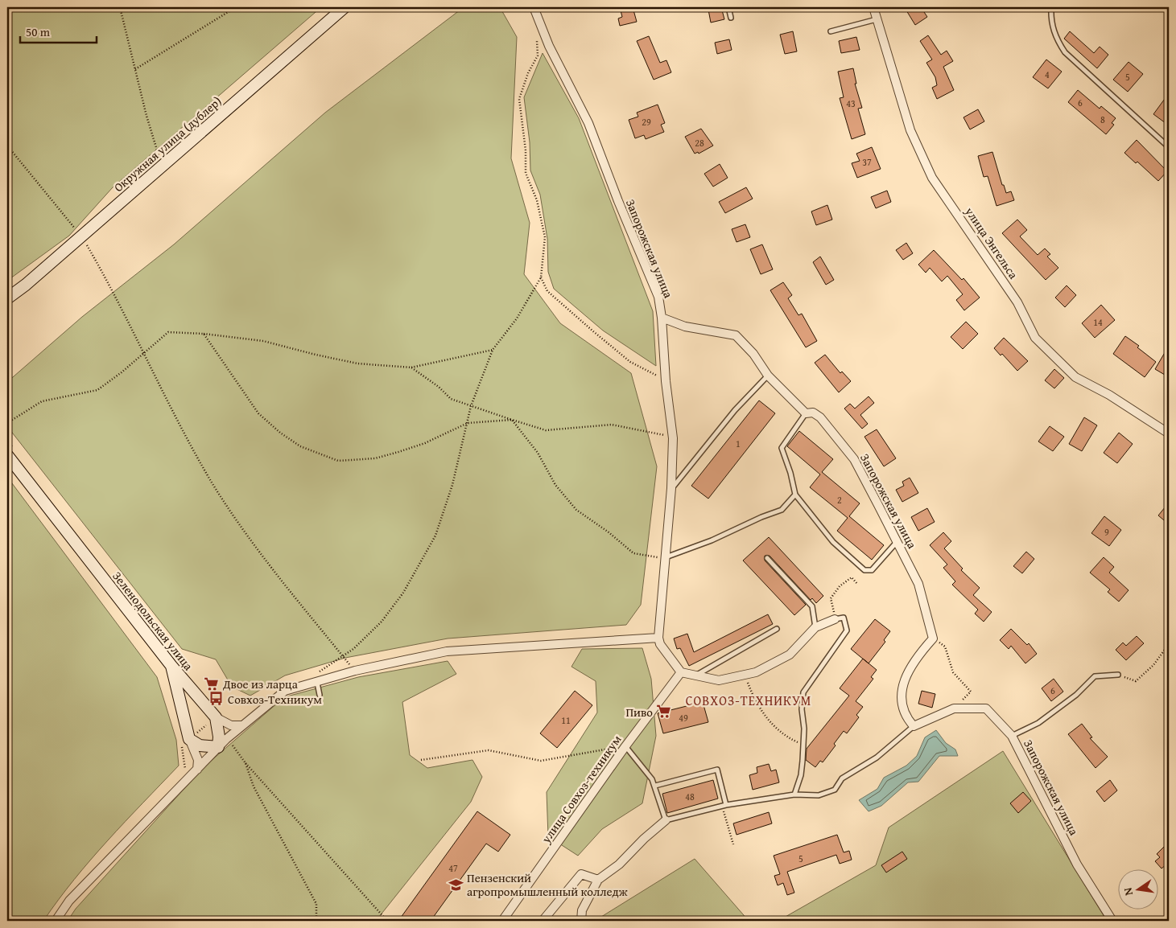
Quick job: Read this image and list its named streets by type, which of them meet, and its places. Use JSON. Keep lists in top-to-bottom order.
{
  "streets": {
    "street": [
      "Окружная улица (дублер)",
      "улица Энгельса",
      "Запорожская улица",
      "Зеленодольская улица",
      "улица Совхоз-техникум"
    ]
  },
  "districts": ["СОВХОЗ-ТЕХНИКУМ"],
  "places": {
    "supermarket": ["Двое из ларца", "Пиво"],
    "bus stop": ["Совхоз-Техникум"],
    "school or university": ["Пензенский агропромышленный колледж"]
  },
  "house_numbers": [
    "4",
    "5",
    "6",
    "43",
    "8",
    "29",
    "28",
    "37",
    "14",
    "1",
    "2",
    "9",
    "6",
    "49",
    "11",
    "48",
    "5",
    "47"
  ],
  "scale_bar": "50 m",
  "north": "left"
}
